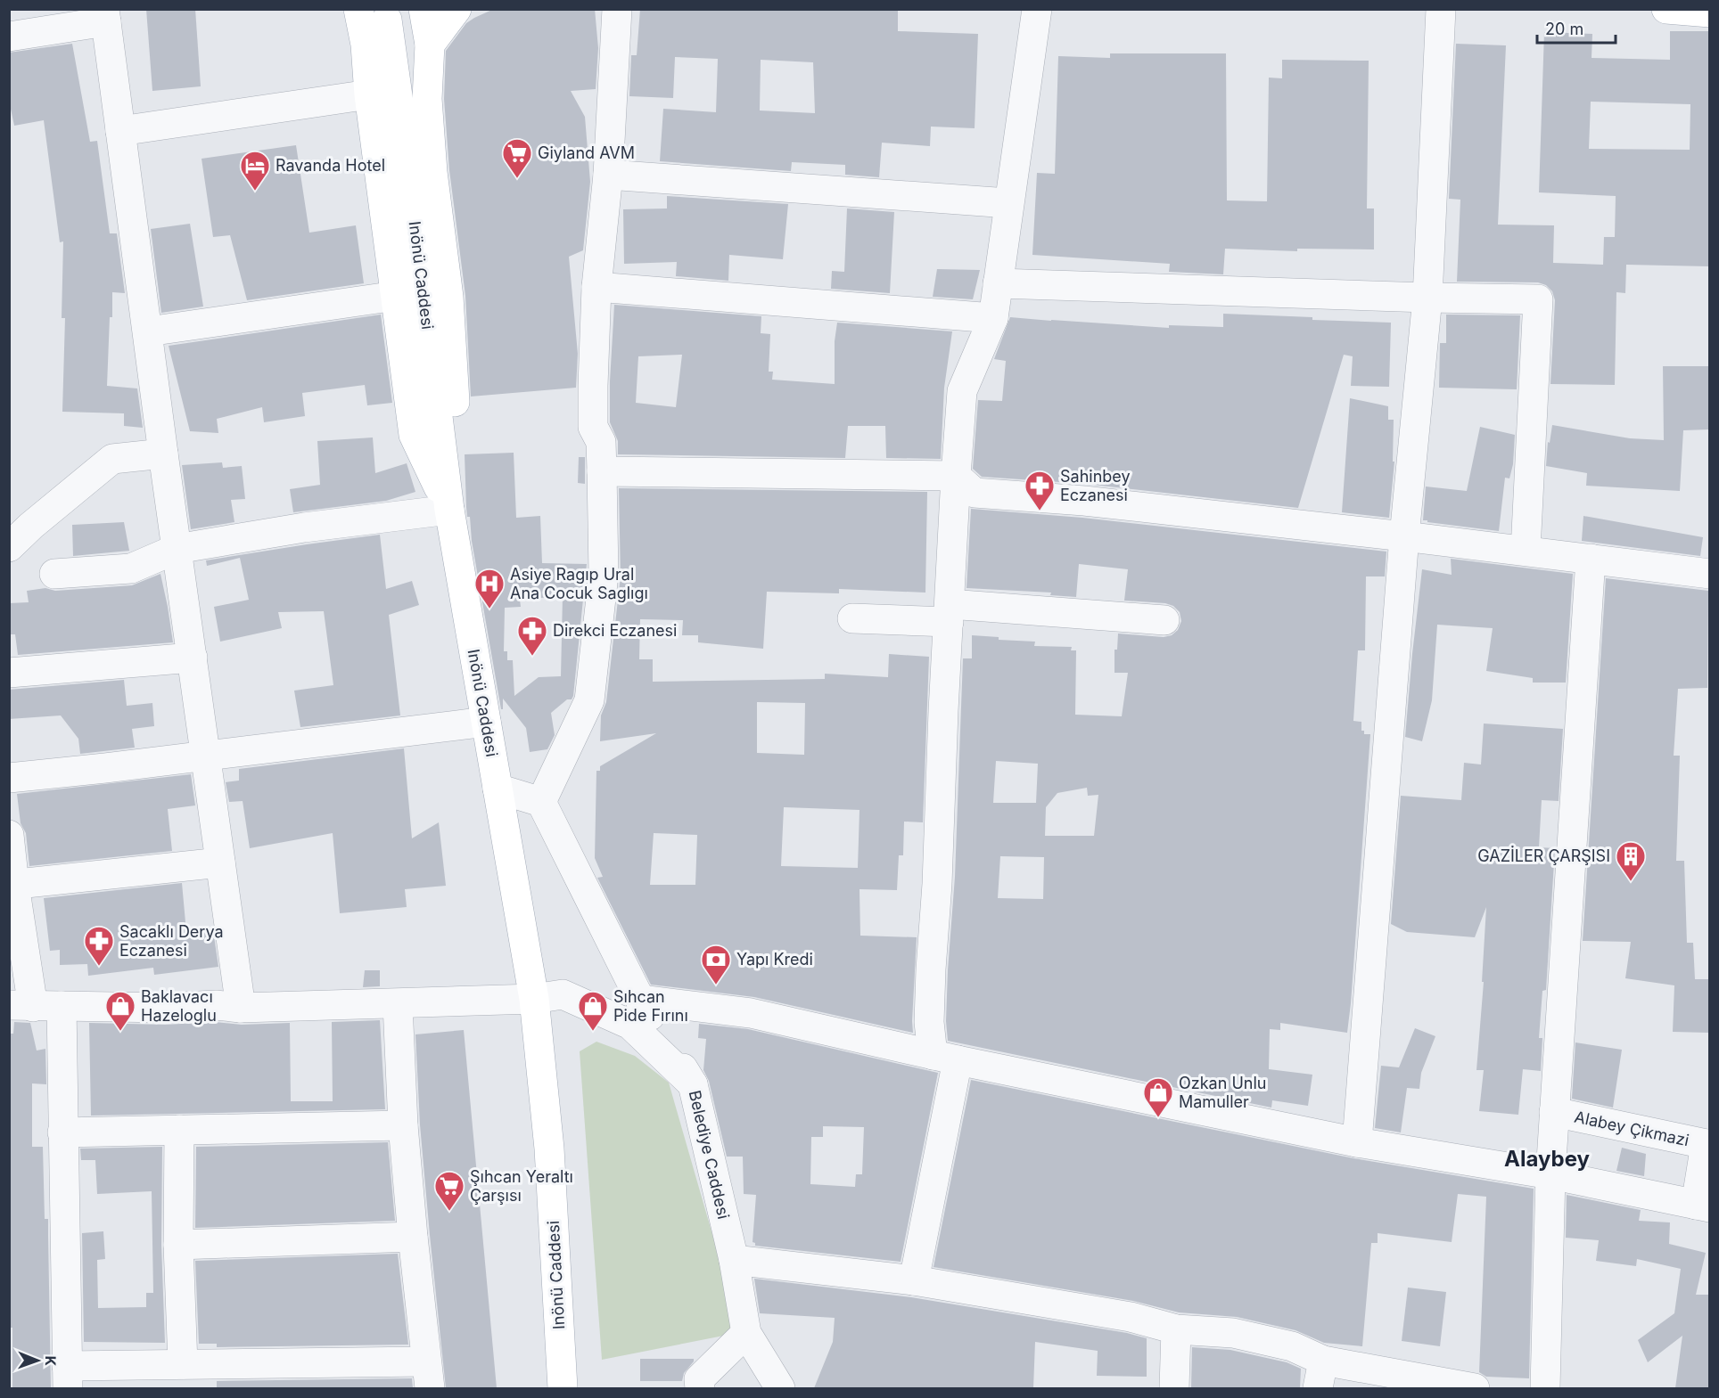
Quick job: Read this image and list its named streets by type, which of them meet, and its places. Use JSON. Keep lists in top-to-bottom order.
{
  "streets": {
    "main road": ["Inönü Caddesi"],
    "street": ["Alabey Çikmazi", "Belediye Caddesi"]
  },
  "districts": ["Alaybey"],
  "places": {
    "supermarket": ["Giyland AVM", "Şıhcan Yeraltı Çarşısı"],
    "hotel": ["Ravanda Hotel"],
    "pharmacy": ["Sahinbey Eczanesi", "Direkci Eczanesi", "Sacaklı Derya Eczanesi"],
    "hospital": ["Asiye Ragıp Ural Ana Cocuk Saglıgı"],
    "building": ["GAZİLER ÇARŞISI"],
    "bank": ["Yapı Kredi"],
    "shop": ["Baklavacı Hazeloglu", "Sıhcan Pide Fırını", "Ozkan Unlu Mamuller"]
  },
  "scale_bar": "20 m",
  "north": "right"
}
